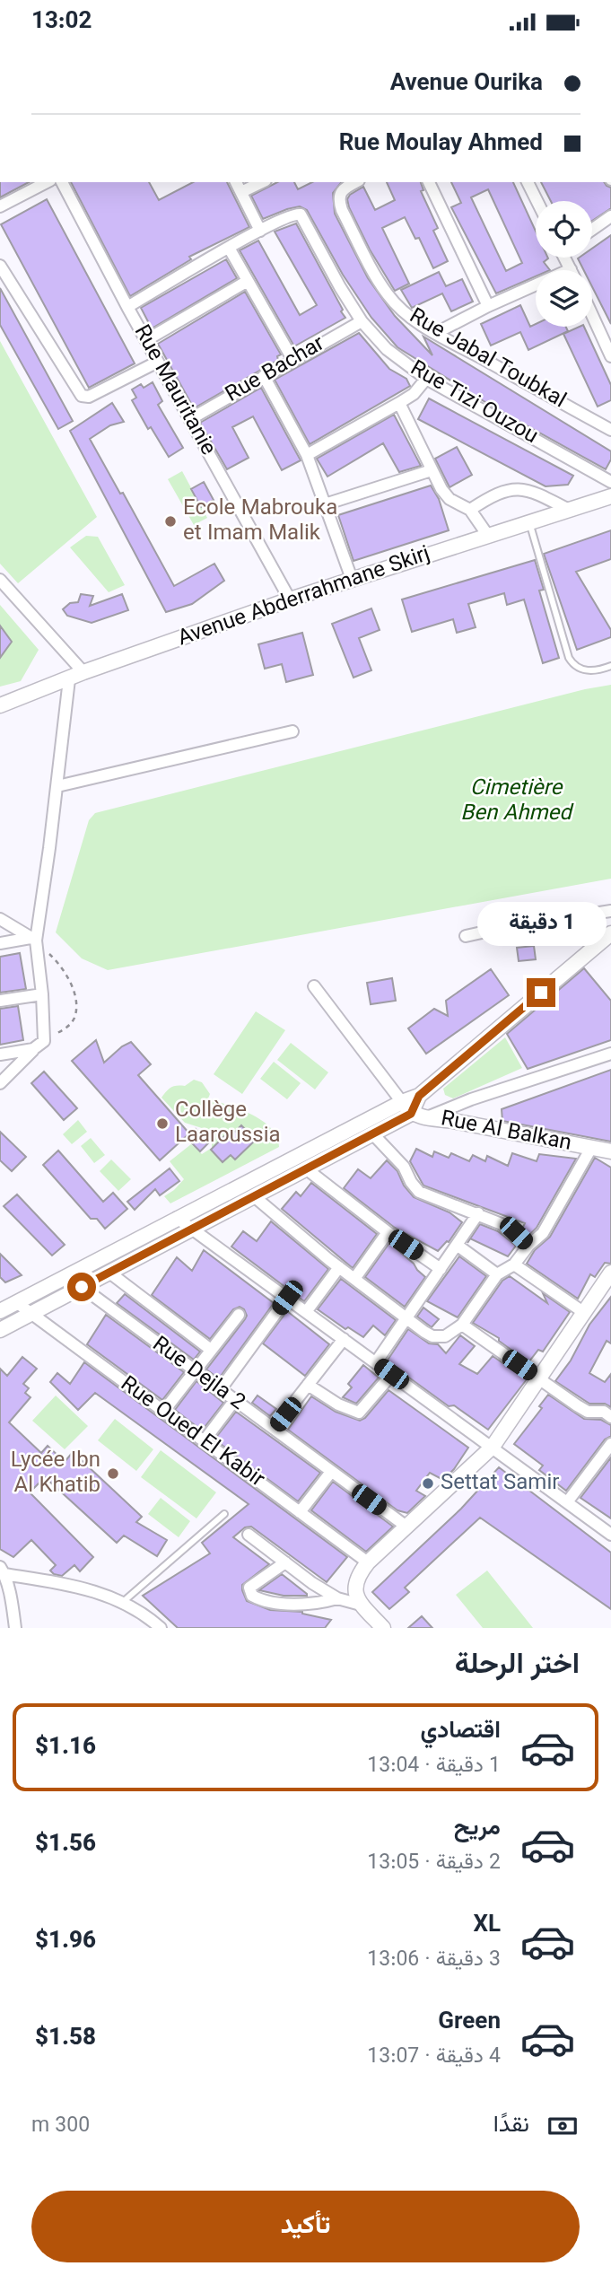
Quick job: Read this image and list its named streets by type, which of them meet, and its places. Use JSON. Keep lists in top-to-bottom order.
{
  "streets": {
    "street": [
      "Rue Jabal Toubkal",
      "Rue Bachar",
      "Rue Mauritanie",
      "Rue Tizi Ouzou",
      "Avenue Abderrahmane Skirj",
      "Rue Al Balkan",
      "Rue Dejla 2",
      "Rue Oued El Kabir"
    ]
  },
  "crossings": [
    ["Rue Bachar", "Rue Mauritanie"],
    ["Rue Bachar", "Rue Tizi Ouzou"],
    ["Rue Mauritanie", "Rue Tizi Ouzou"],
    ["Rue Mauritanie", "Avenue Abderrahmane Skirj"]
  ],
  "parks": ["Cimetière Ben Ahmed"],
  "places": [
    "Ecole Mabrouka et Imam Malik",
    "Collège Laaroussia",
    "Lycée Ibn Al Khatib",
    "Settat Samir"
  ],
  "page": {
    "status": "13:02",
    "banner": ["Avenue Ourika", "Rue Moulay Ahmed"],
    "bubble": "1 دقيقة",
    "heading": "اختر الرحلة",
    "list": [
      {
        "name": "اقتصادي",
        "note": "1 دقيقة · 13:04",
        "value": "$1.16"
      },
      {
        "name": "مريح",
        "note": "2 دقيقة · 13:05",
        "value": "$1.56"
      },
      {
        "name": "XL",
        "note": "3 دقيقة · 13:06",
        "value": "$1.96"
      },
      {
        "name": "Green",
        "note": "4 دقيقة · 13:07",
        "value": "$1.58"
      }
    ],
    "pay": ["نقدًا", "300 m"],
    "buttons": "تأكيد"
  }
}
